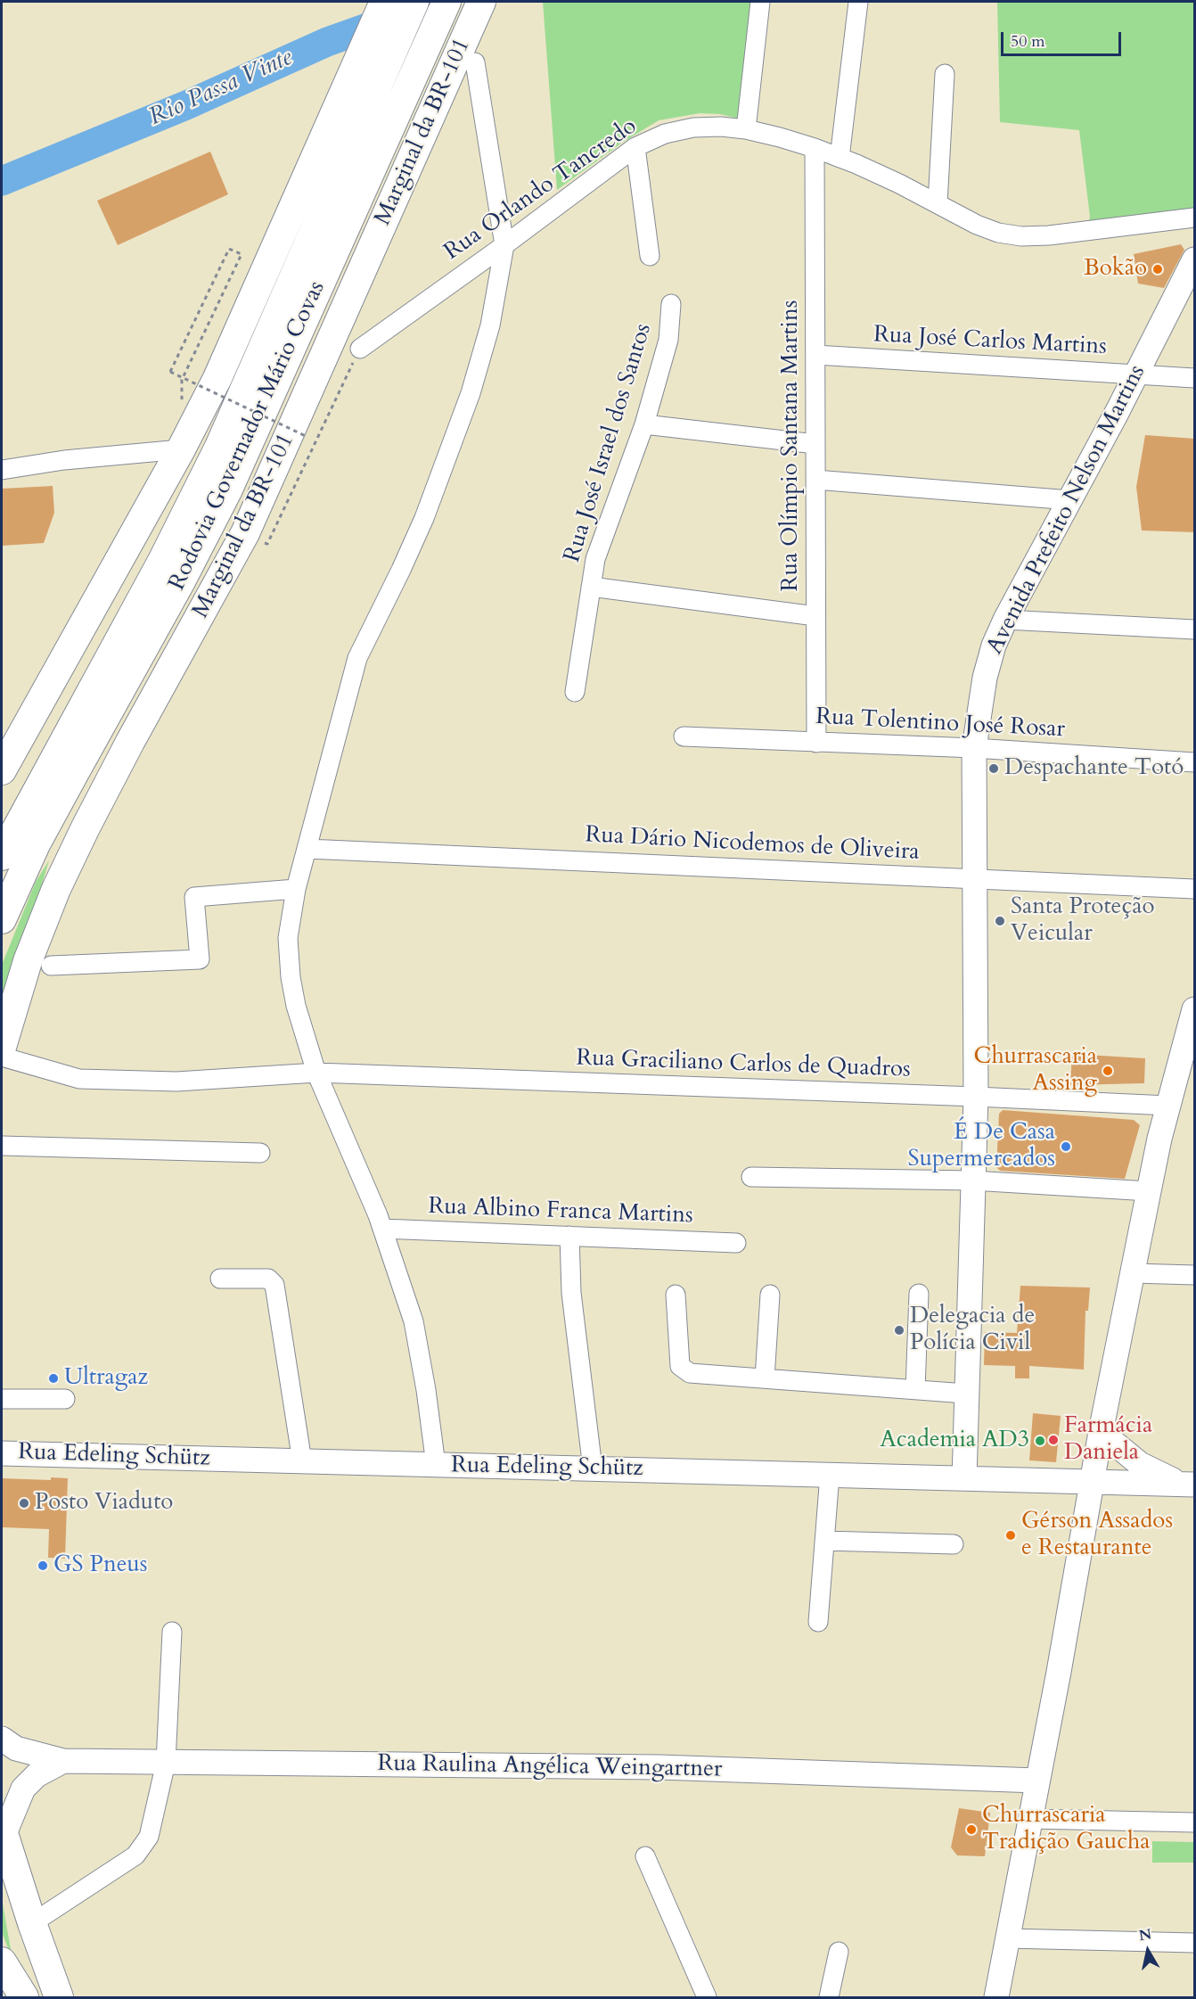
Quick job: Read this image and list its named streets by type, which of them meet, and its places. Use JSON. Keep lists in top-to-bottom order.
{
  "streets": {
    "highway": ["Marginal da BR-101", "Rodovia Governador Mário Covas"],
    "main road": ["Avenida Prefeito Nelson Martins", "Rua Edeling Schütz", "Rua Raulina Angélica Weingartner"],
    "street": [
      "Rua Orlando Tancredo",
      "Rua José Carlos Martins",
      "Rua José Israel dos Santos",
      "Rua Olímpio Santana Martins",
      "Rua Tolentino José Rosar",
      "Rua Dário Nicodemos de Oliveira",
      "Rua Graciliano Carlos de Quadros",
      "Rua Albino Franca Martins"
    ]
  },
  "crossings": [
    ["Rua Orlando Tancredo", "Rua Olímpio Santana Martins"],
    ["Rua José Carlos Martins", "Rua Olímpio Santana Martins"],
    ["Rua José Carlos Martins", "Avenida Prefeito Nelson Martins"],
    ["Rua Olímpio Santana Martins", "Rua Tolentino José Rosar"],
    ["Avenida Prefeito Nelson Martins", "Rua Tolentino José Rosar"],
    ["Avenida Prefeito Nelson Martins", "Rua Dário Nicodemos de Oliveira"],
    ["Avenida Prefeito Nelson Martins", "Rua Graciliano Carlos de Quadros"],
    ["Avenida Prefeito Nelson Martins", "Rua Edeling Schütz"]
  ],
  "water": ["Rio Passa Vinte"],
  "places": [
    "Bokão",
    "Despachante Totó",
    "Santa Proteção Veicular",
    "Churrascaria Assing",
    "É De Casa Supermercados",
    "Delegacia de Polícia Civil",
    "Ultragaz",
    "Farmácia Daniela",
    "Academia AD3",
    "Posto Viaduto",
    "Gérson Assados e Restaurante",
    "GS Pneus",
    "Churrascaria Tradição Gaucha"
  ],
  "scale_bar": "50 m",
  "north": "top"
}
